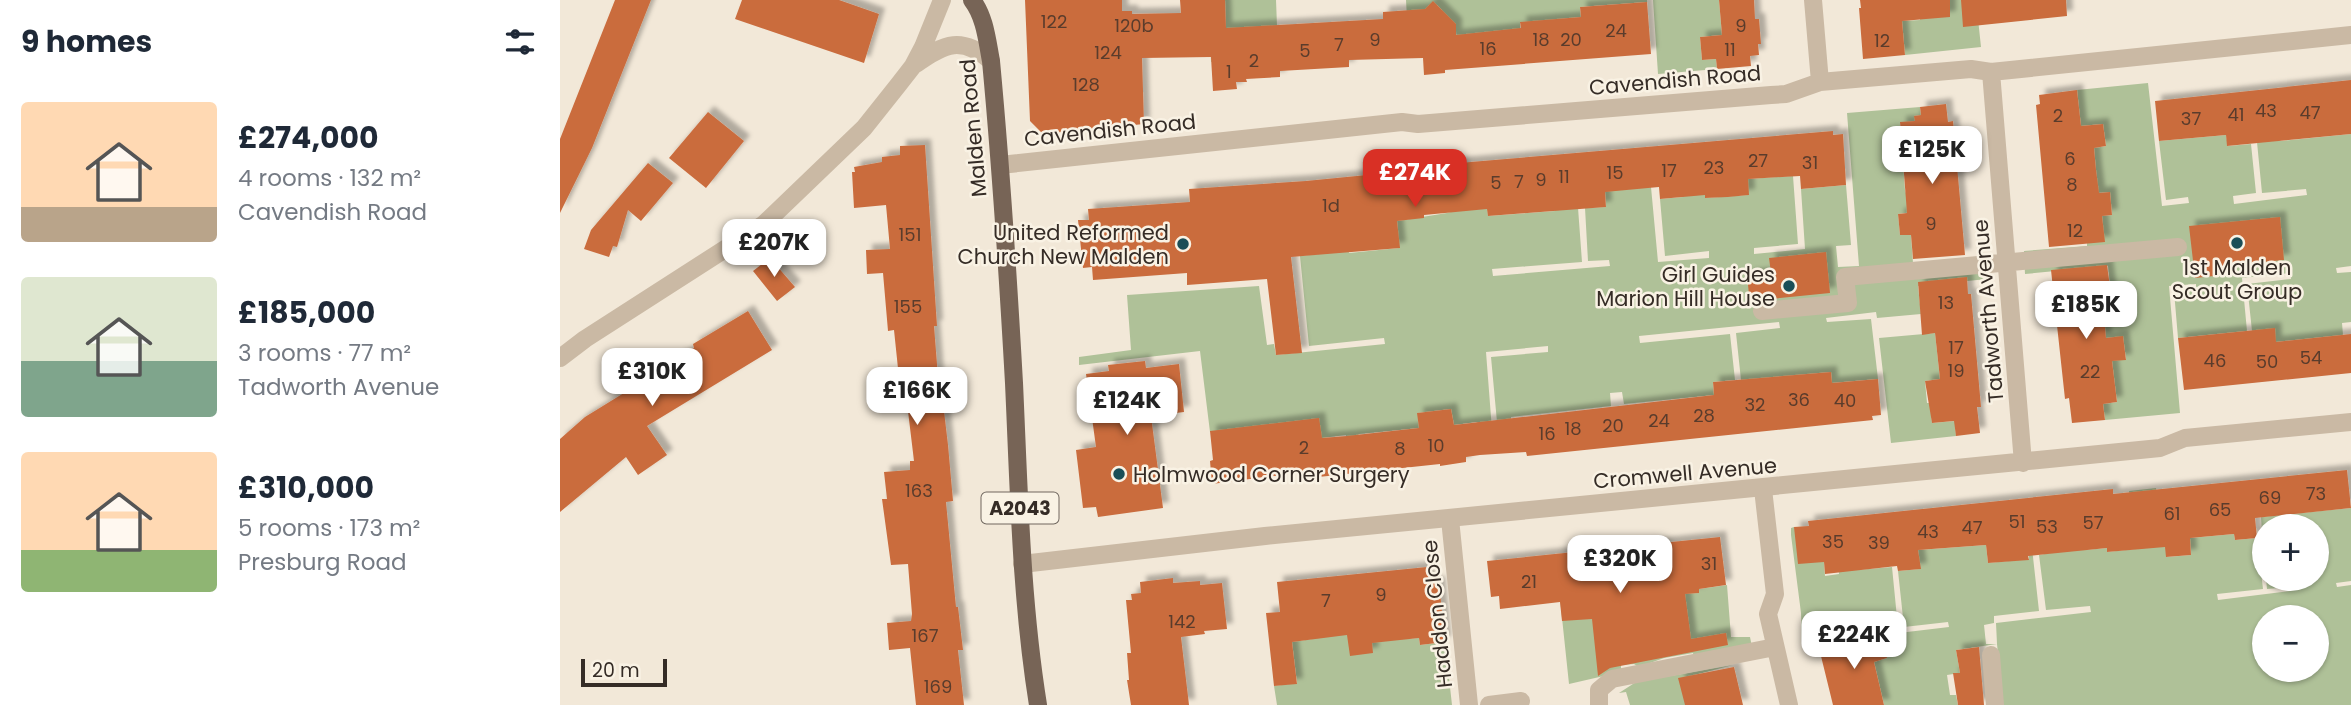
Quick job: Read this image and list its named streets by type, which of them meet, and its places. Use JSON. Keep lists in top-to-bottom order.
{
  "streets": {
    "main road": ["Malden Road", "A2043"],
    "street": [
      "Cavendish Road",
      "Tadworth Avenue",
      "Cromwell Avenue",
      "Haddon Close"
    ]
  },
  "crossings": [
    ["Cavendish Road", "Malden Road"],
    ["Cavendish Road", "Tadworth Avenue"],
    ["Malden Road", "Cromwell Avenue"],
    ["Tadworth Avenue", "Cromwell Avenue"],
    ["Cromwell Avenue", "Haddon Close"]
  ],
  "places": [
    "1st Malden Scout Group",
    "United Reformed Church New Malden",
    "Girl Guides Marion Hill House",
    "Holmwood Corner Surgery"
  ],
  "house_numbers": [
    "122",
    "120b",
    "9",
    "24",
    "9",
    "18",
    "20",
    "12",
    "7",
    "16",
    "11",
    "5",
    "124",
    "2",
    "1",
    "128",
    "43",
    "47",
    "41",
    "2",
    "37",
    "6",
    "27",
    "31",
    "23",
    "17",
    "15",
    "11",
    "9",
    "7",
    "5",
    "8",
    "1d",
    "9",
    "12",
    "151",
    "13",
    "155",
    "17",
    "54",
    "46",
    "50",
    "19",
    "22",
    "36",
    "40",
    "32",
    "28",
    "24",
    "20",
    "18",
    "16",
    "10",
    "2",
    "8",
    "163",
    "73",
    "69",
    "65",
    "61",
    "51",
    "57",
    "53",
    "47",
    "43",
    "35",
    "39",
    "31",
    "21",
    "9",
    "7",
    "142",
    "167",
    "169"
  ],
  "scale_bar": "20 m",
  "page": {
    "heading": "9 homes",
    "list": [
      {
        "name": "£274,000",
        "note": "4 rooms · 132 m² · Cavendish Road"
      },
      {
        "name": "£185,000",
        "note": "3 rooms · 77 m² · Tadworth Avenue"
      },
      {
        "name": "£310,000",
        "note": "5 rooms · 173 m² · Presburg Road"
      }
    ],
    "price": [
      "£125K",
      "£274K",
      "£207K",
      "£185K",
      "£310K",
      "£166K",
      "£124K",
      "£320K",
      "£224K"
    ],
    "map_buttons": ["+", "−"],
    "scale": "20 m"
  }
}
